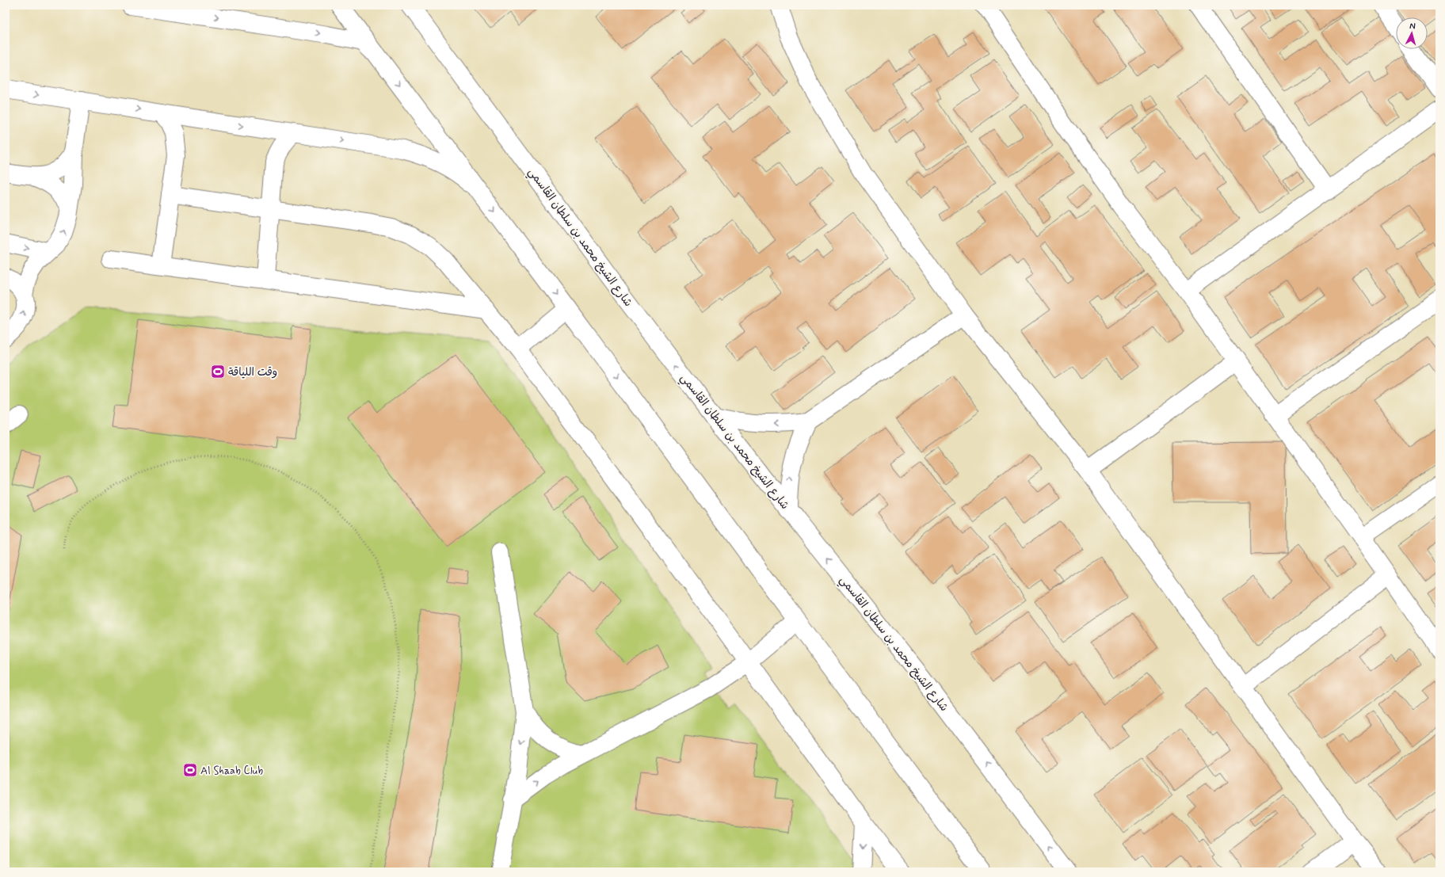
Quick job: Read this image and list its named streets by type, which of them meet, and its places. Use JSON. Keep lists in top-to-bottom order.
{
  "streets": {
    "street": ["شارع الشيخ محمد بن سلطان القاسمي"]
  },
  "places": {
    "sports": ["وقت اللياقة", "Al Shaab Club"]
  },
  "north": "top"
}
